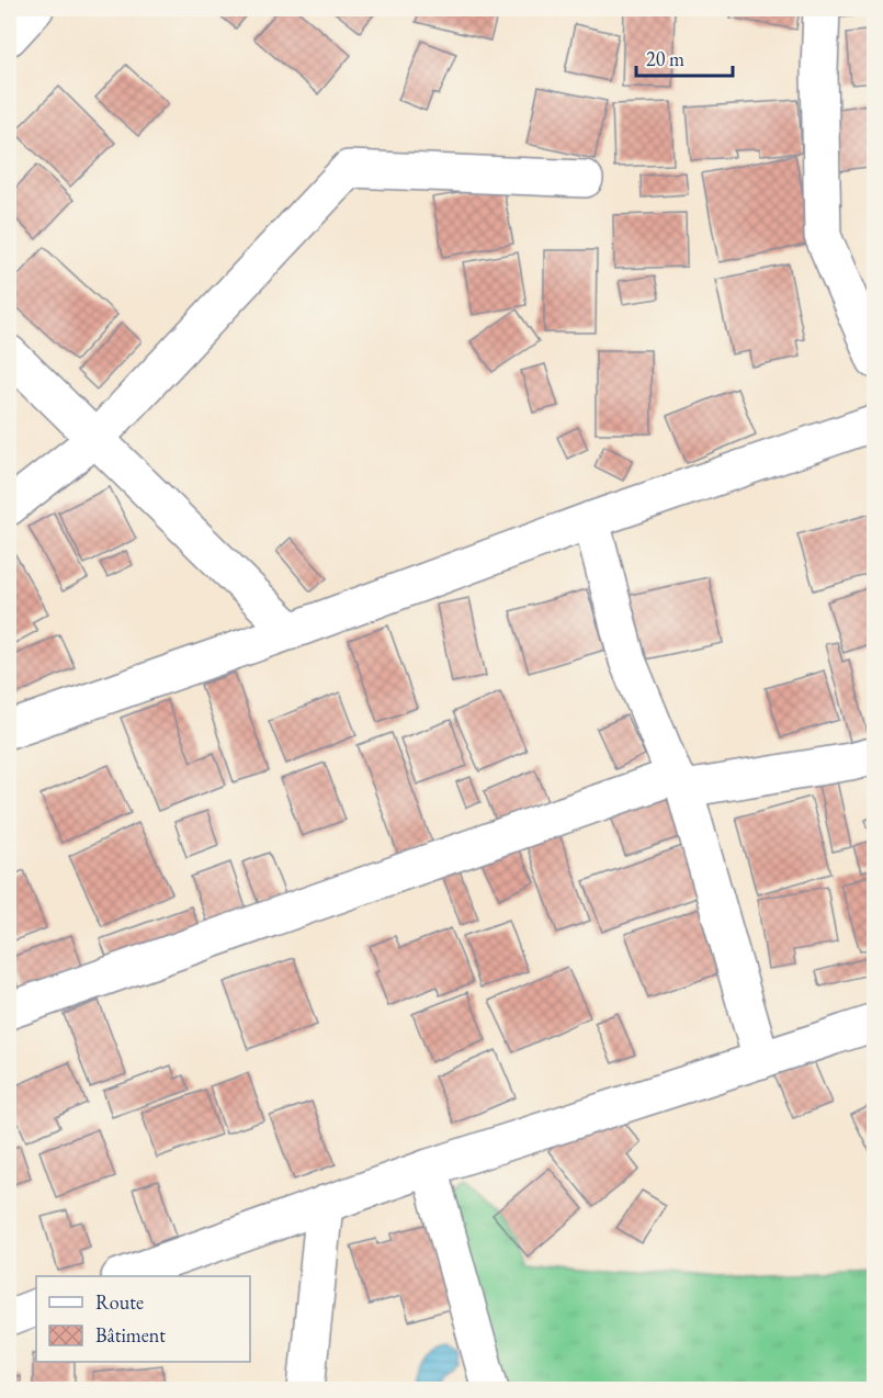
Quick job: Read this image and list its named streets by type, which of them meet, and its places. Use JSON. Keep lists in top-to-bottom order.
{
  "legend": ["Route", "Bâtiment"],
  "scale_bar": "20 m"
}
